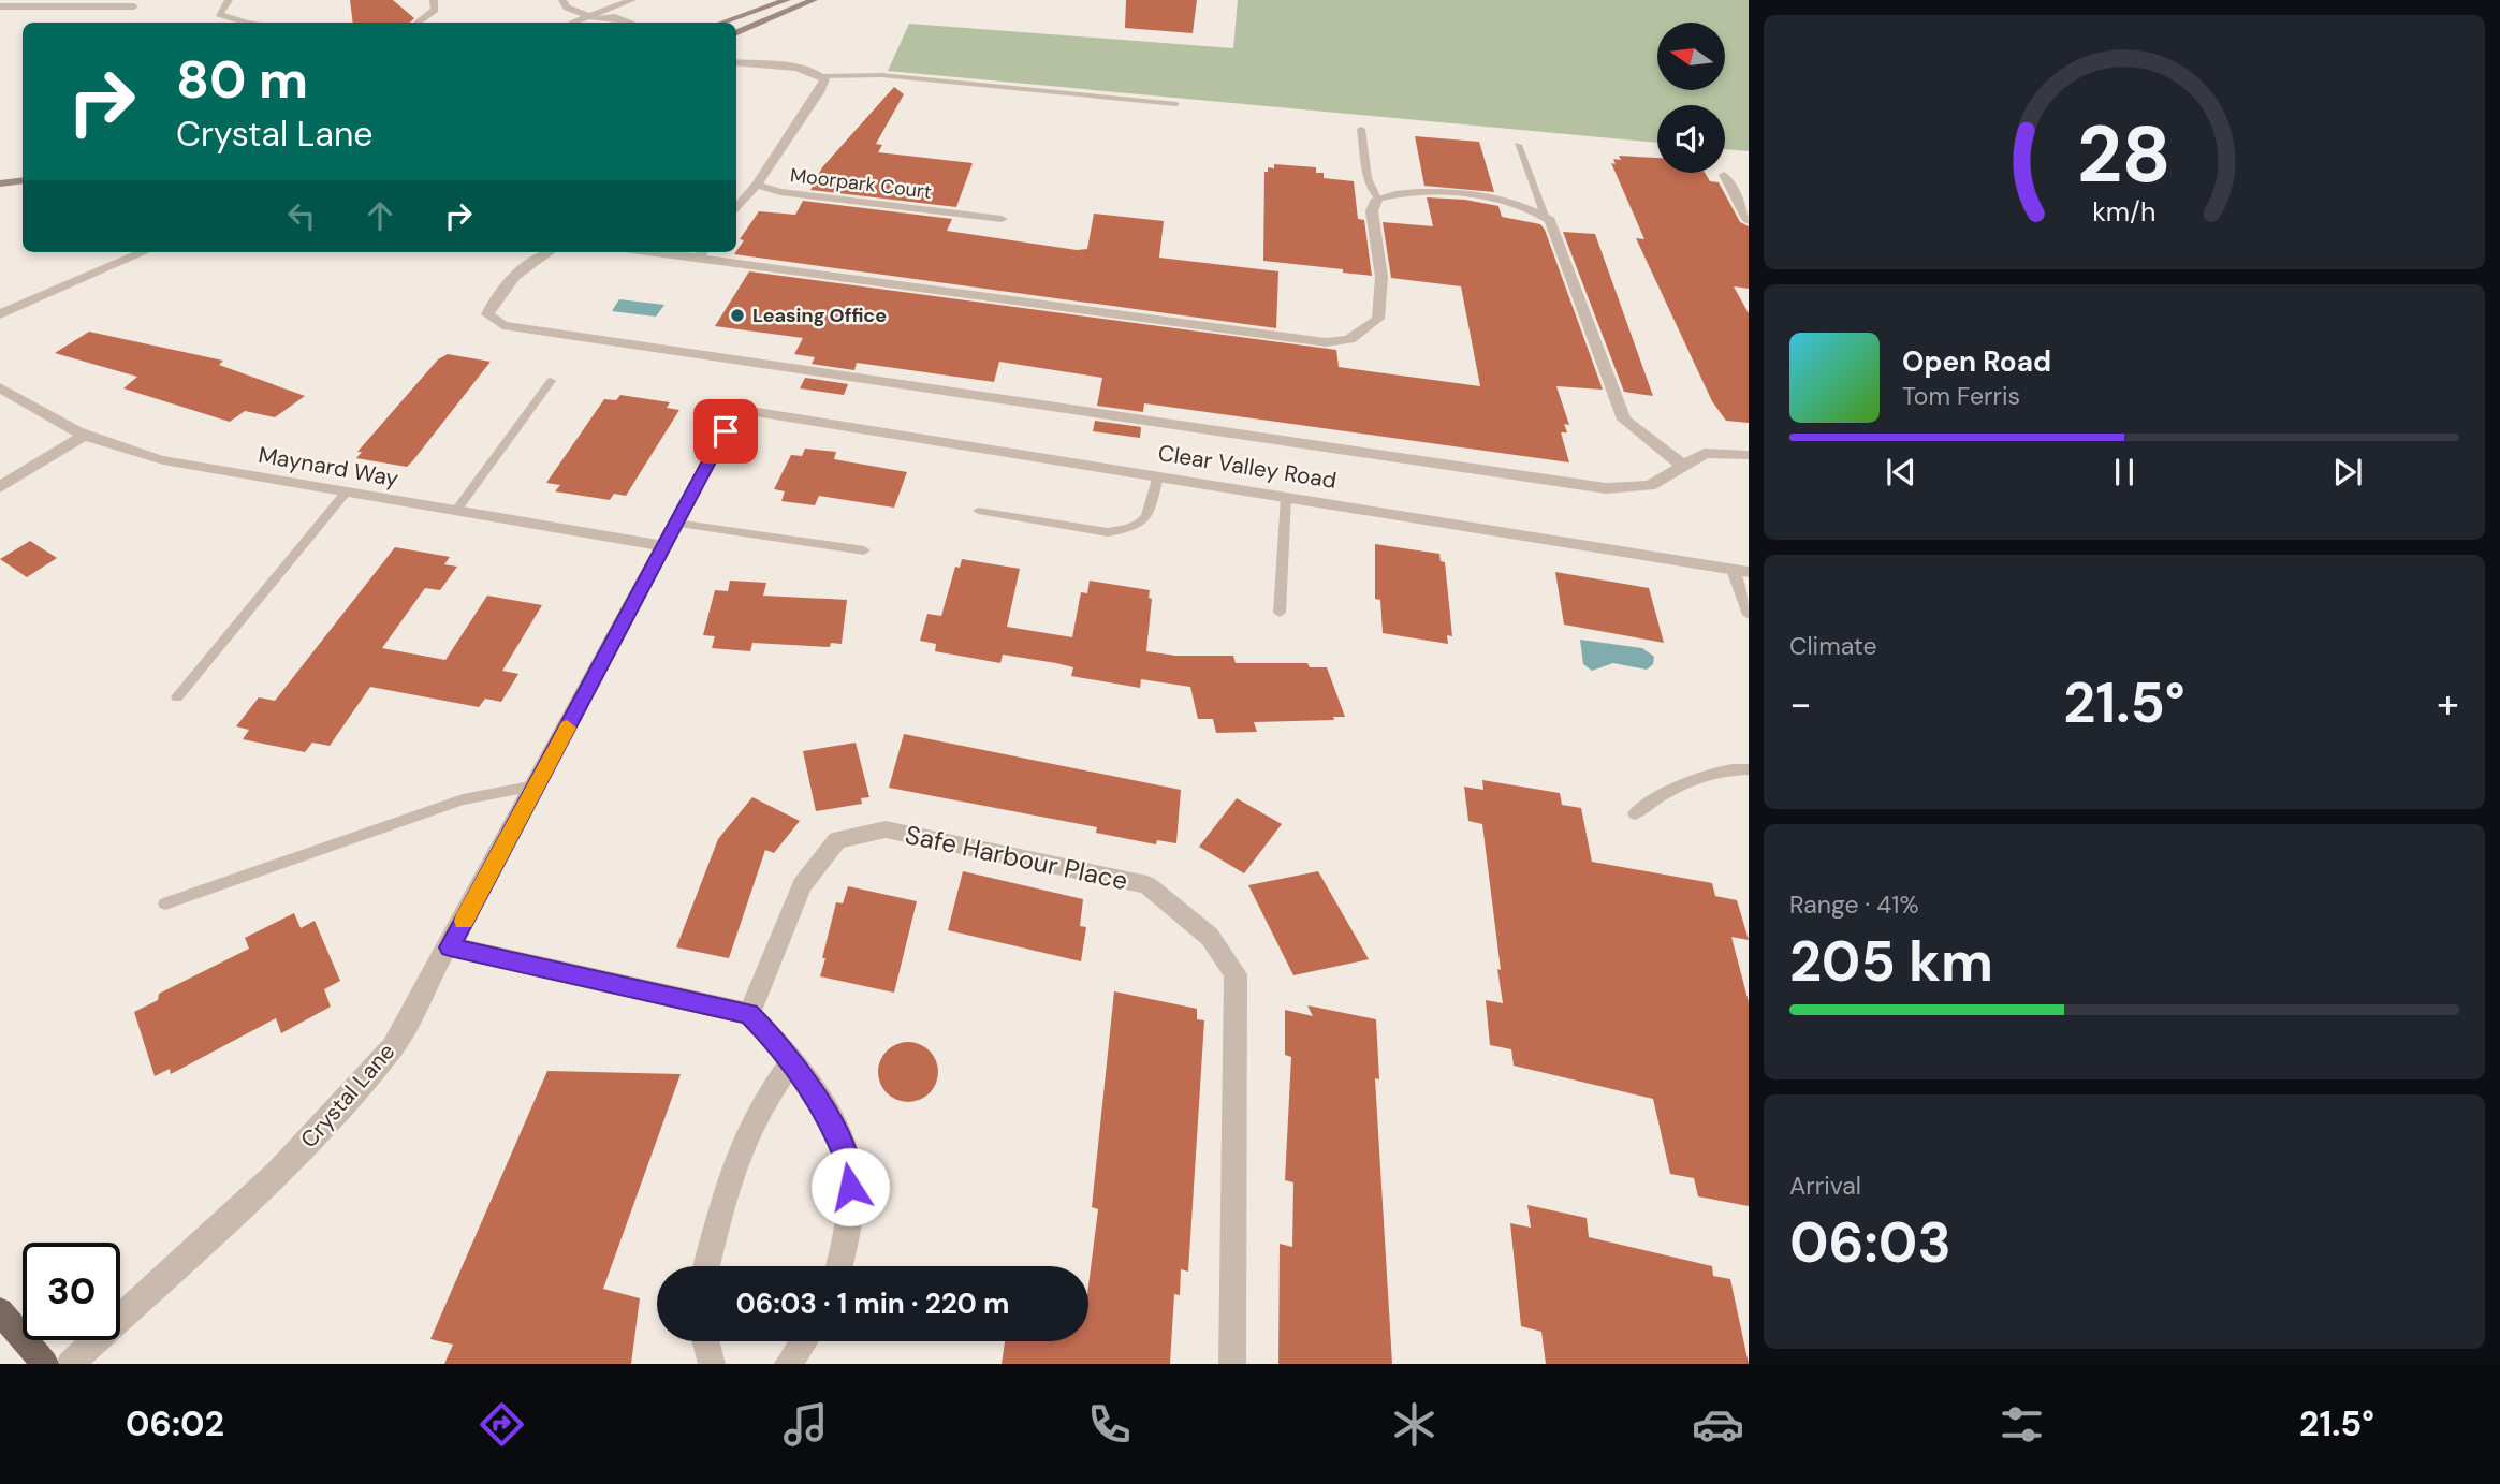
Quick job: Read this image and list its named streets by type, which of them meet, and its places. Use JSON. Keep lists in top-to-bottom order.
{
  "streets": {
    "street": [
      "Moorpark Court",
      "Maynard Way",
      "Clear Valley Road",
      "Safe Harbour Place",
      "Crystal Lane"
    ]
  },
  "crossings": [
    ["Maynard Way", "Crystal Lane"],
    ["Clear Valley Road", "Crystal Lane"]
  ],
  "places": ["Leasing Office"],
  "north": "left",
  "page": {
    "turn": ["80 m", "Crystal Lane"],
    "song": ["Open Road", "Tom Ferris"],
    "tile": [
      "Climate",
      ["Range · 41%", "205 km"],
      ["Arrival", "06:03"]
    ],
    "heat": ["−", "21.5°", "+"],
    "limit": "30",
    "trip": "06:03 · 1 min · 220 m",
    "tabs": ["06:02", "21.5°"],
    "gauge": ["28", "km/h"]
  }
}
